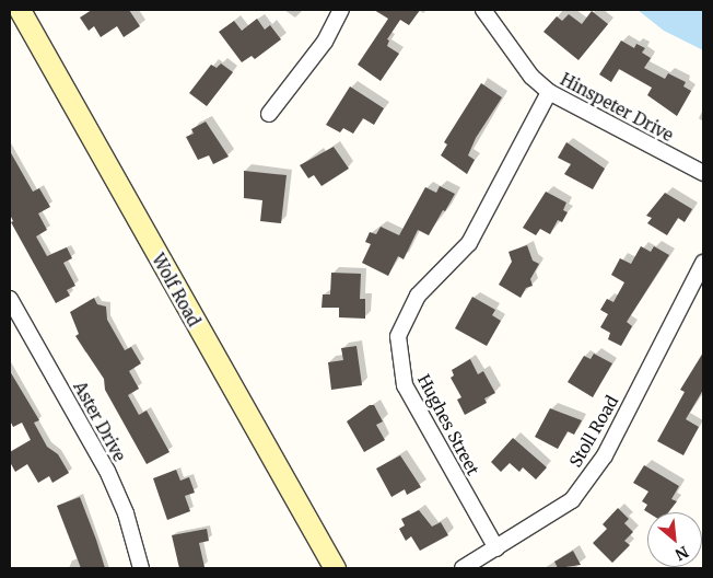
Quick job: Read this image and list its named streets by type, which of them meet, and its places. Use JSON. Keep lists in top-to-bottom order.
{
  "streets": {
    "main road": ["Wolf Road"],
    "street": [
      "Hinspeter Drive",
      "Aster Drive",
      "Hughes Street",
      "Stoll Road"
    ]
  },
  "crossings": [
    ["Hinspeter Drive", "Hughes Street"],
    ["Hughes Street", "Stoll Road"]
  ],
  "north": "bottom right"
}
